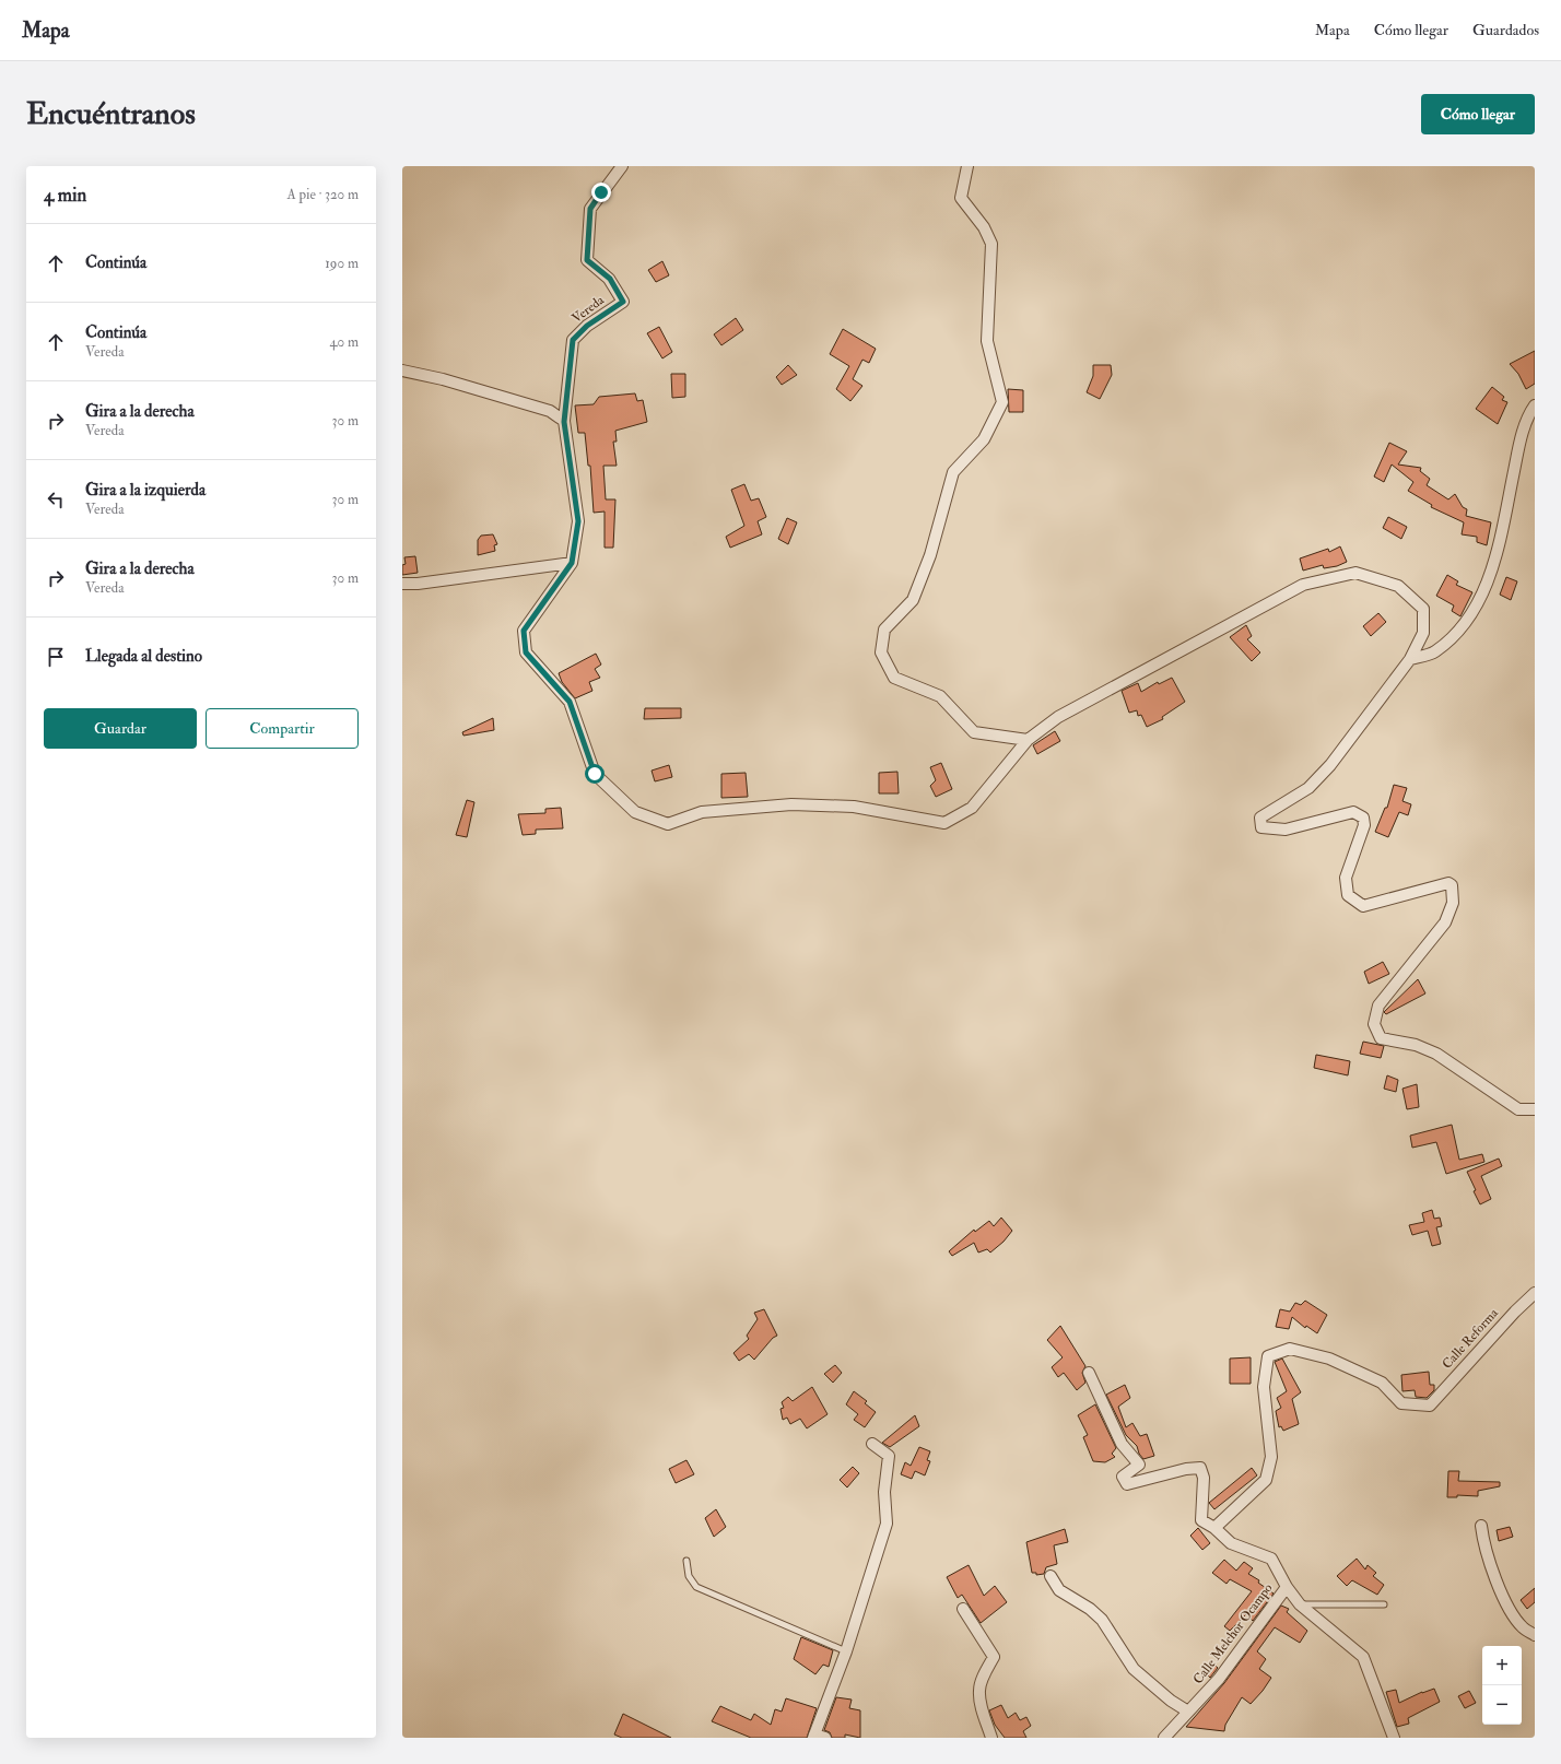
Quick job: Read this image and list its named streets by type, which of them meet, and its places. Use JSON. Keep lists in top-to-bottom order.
{
  "streets": {
    "street": ["Vereda", "Calle Reforma", "Calle Melchor Ocampo"]
  },
  "crossings": [
    ["Calle Reforma", "Calle Melchor Ocampo"]
  ],
  "page": {
    "header": "Mapa",
    "nav": ["Mapa", "Cómo llegar", "Guardados"],
    "buttons": [
      "Cómo llegar",
      ["Guardar", "Compartir"]
    ],
    "title": "Encuéntranos",
    "heading": ["4 min", "A pie · 320 m"],
    "list": [
      ["Continúa", "190 m"],
      ["Continúa", "Vereda", "40 m"],
      ["Gira a la derecha", "Vereda", "30 m"],
      ["Gira a la izquierda", "Vereda", "30 m"],
      ["Gira a la derecha", "Vereda", "30 m"],
      "Llegada al destino"
    ],
    "map_buttons": ["+", "−"]
  }
}
